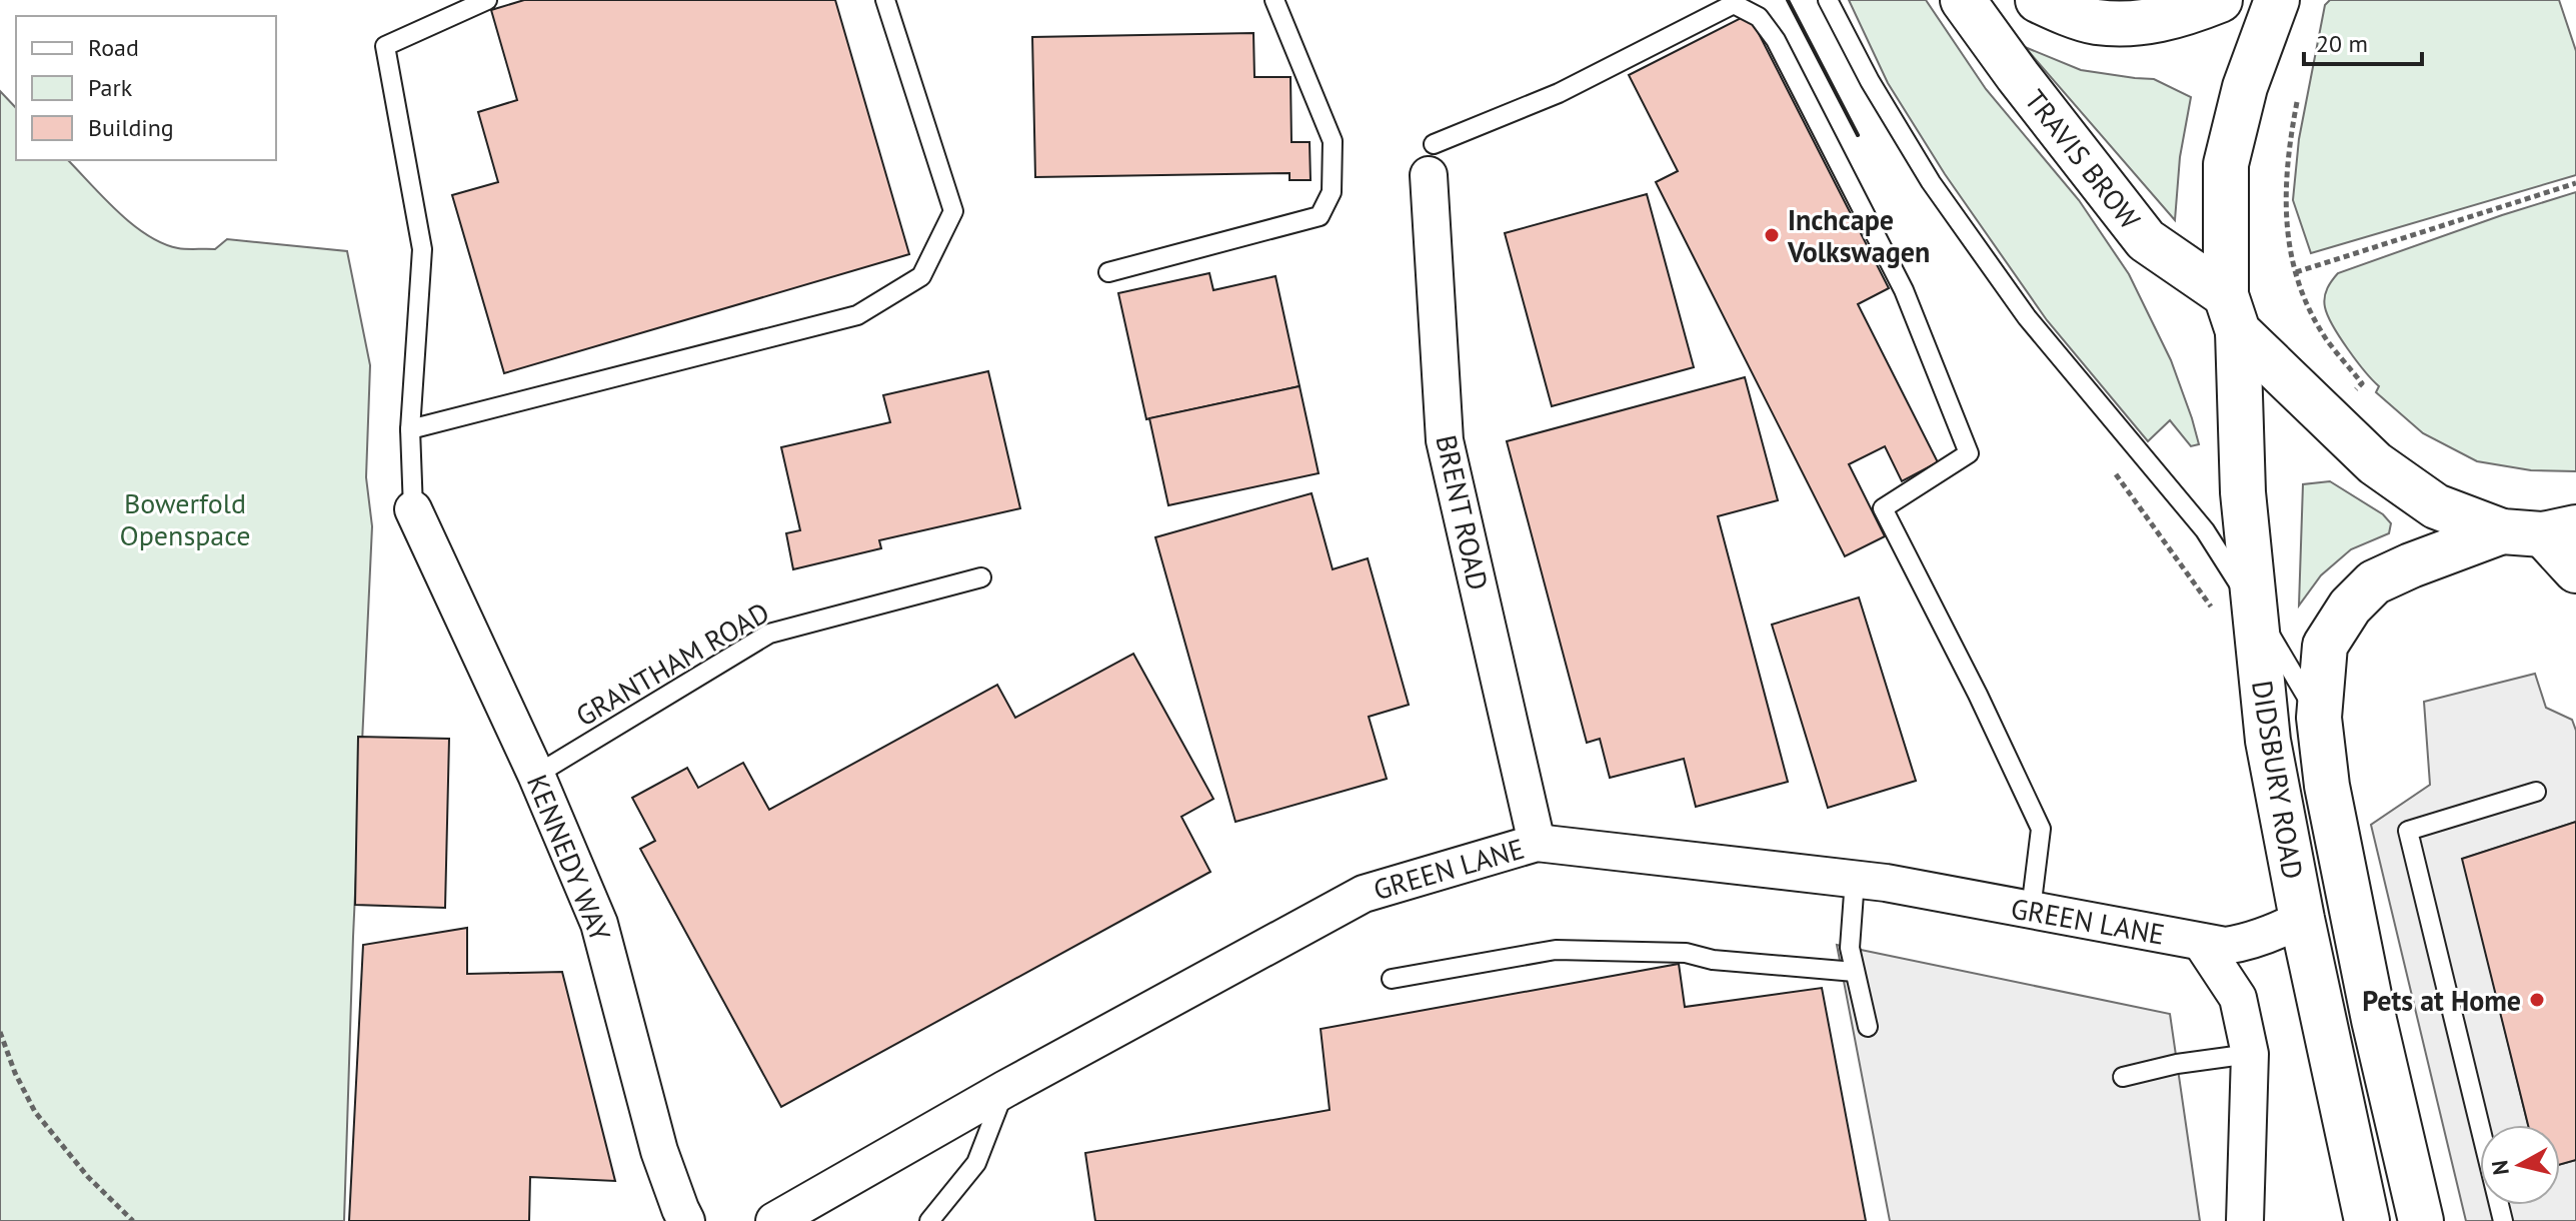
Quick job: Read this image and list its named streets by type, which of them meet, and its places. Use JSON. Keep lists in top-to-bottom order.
{
  "streets": {
    "main road": ["TRAVIS BROW", "DIDSBURY ROAD"],
    "street": ["BRENT ROAD", "KENNEDY WAY", "GREEN LANE"],
    "lane": ["GRANTHAM ROAD"]
  },
  "crossings": [
    ["TRAVIS BROW", "DIDSBURY ROAD"],
    ["BRENT ROAD", "GREEN LANE"],
    ["GRANTHAM ROAD", "KENNEDY WAY"],
    ["DIDSBURY ROAD", "GREEN LANE"]
  ],
  "parks": ["Bowerfold Openspace"],
  "places": ["Inchcape Volkswagen", "Pets at Home"],
  "legend": ["Road", "Park", "Building"],
  "scale_bar": "20 m",
  "north": "left"
}
